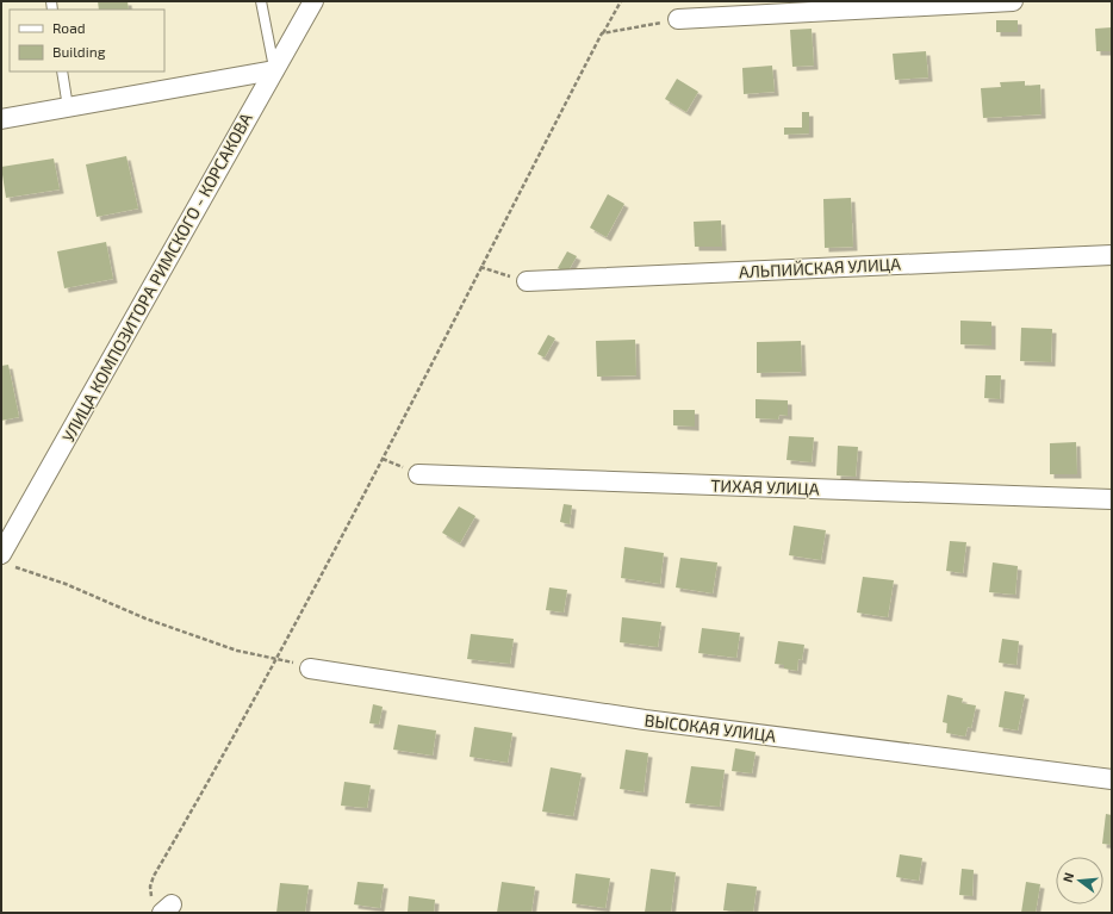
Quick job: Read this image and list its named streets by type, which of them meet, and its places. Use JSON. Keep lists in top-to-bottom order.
{
  "streets": {
    "street": [
      "АЛЬПИЙСКАЯ УЛИЦА",
      "УЛИЦА КОМПОЗИТОРА РИМСКОГО - КОРСАКОВА",
      "ТИХАЯ УЛИЦА",
      "ВЫСОКАЯ УЛИЦА"
    ]
  },
  "legend": ["Road", "Building"],
  "north": "left"
}
